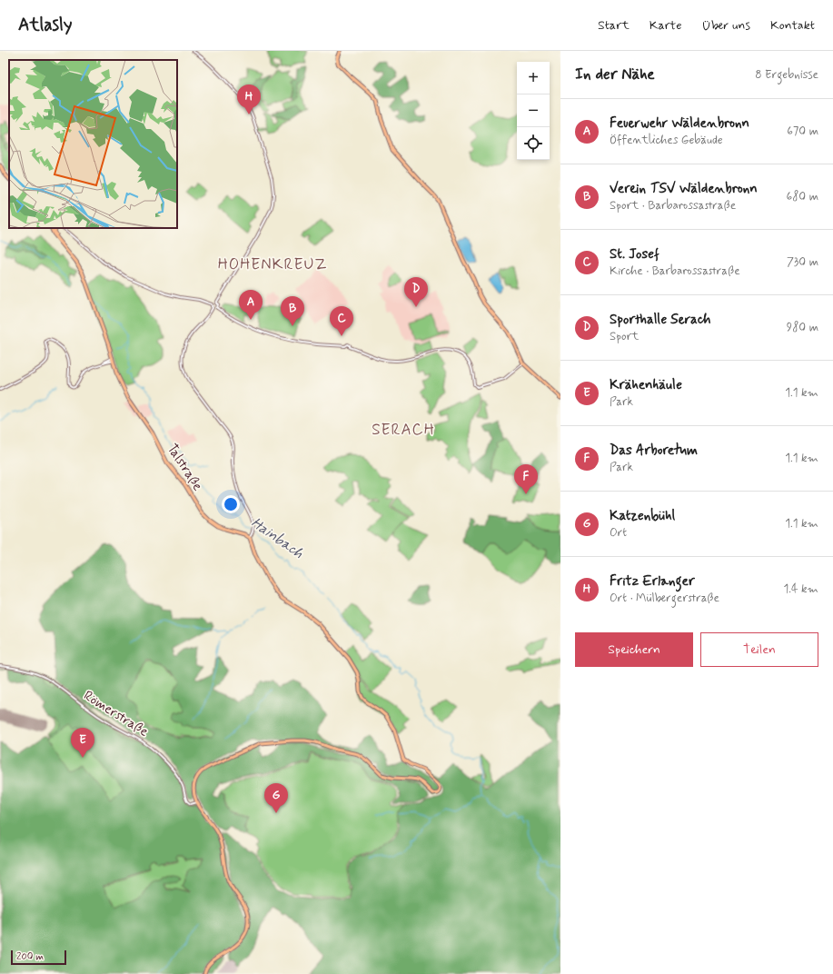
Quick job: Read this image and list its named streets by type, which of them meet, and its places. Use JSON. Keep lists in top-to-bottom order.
{
  "streets": {
    "main road": ["Talstraße"],
    "street": ["Römerstraße"]
  },
  "districts": ["HOHENKREUZ", "SERACH"],
  "water": ["Hainbach"],
  "scale_bar": "200 m",
  "page": {
    "header": "Atlasly",
    "nav": [
      "Start",
      "Karte",
      "Über uns",
      "Kontakt"
    ],
    "heading": ["In der Nähe", "8 Ergebnisse"],
    "map_buttons": ["+", "−"],
    "pins": [
      "H",
      "D",
      "A",
      "B",
      "C",
      "F",
      "E",
      "G"
    ],
    "list": [
      {
        "mark": "A",
        "name": "Feuerwehr Wäldenbronn",
        "note": "Öffentliches Gebäude",
        "value": "670 m"
      },
      {
        "mark": "B",
        "name": "Verein TSV Wäldenbronn",
        "note": "Sport · Barbarossastraße",
        "value": "680 m"
      },
      {
        "mark": "C",
        "name": "St. Josef",
        "note": "Kirche · Barbarossastraße",
        "value": "730 m"
      },
      {
        "mark": "D",
        "name": "Sporthalle Serach",
        "note": "Sport",
        "value": "980 m"
      },
      {
        "mark": "E",
        "name": "Krähenhäule",
        "note": "Park",
        "value": "1.1 km"
      },
      {
        "mark": "F",
        "name": "Das Arboretum",
        "note": "Park",
        "value": "1.1 km"
      },
      {
        "mark": "G",
        "name": "Katzenbühl",
        "note": "Ort",
        "value": "1.1 km"
      },
      {
        "mark": "H",
        "name": "Fritz Erlanger",
        "note": "Ort · Mülbergerstraße",
        "value": "1.4 km"
      }
    ],
    "buttons": ["Speichern", "Teilen"],
    "scale": "200 m"
  }
}
